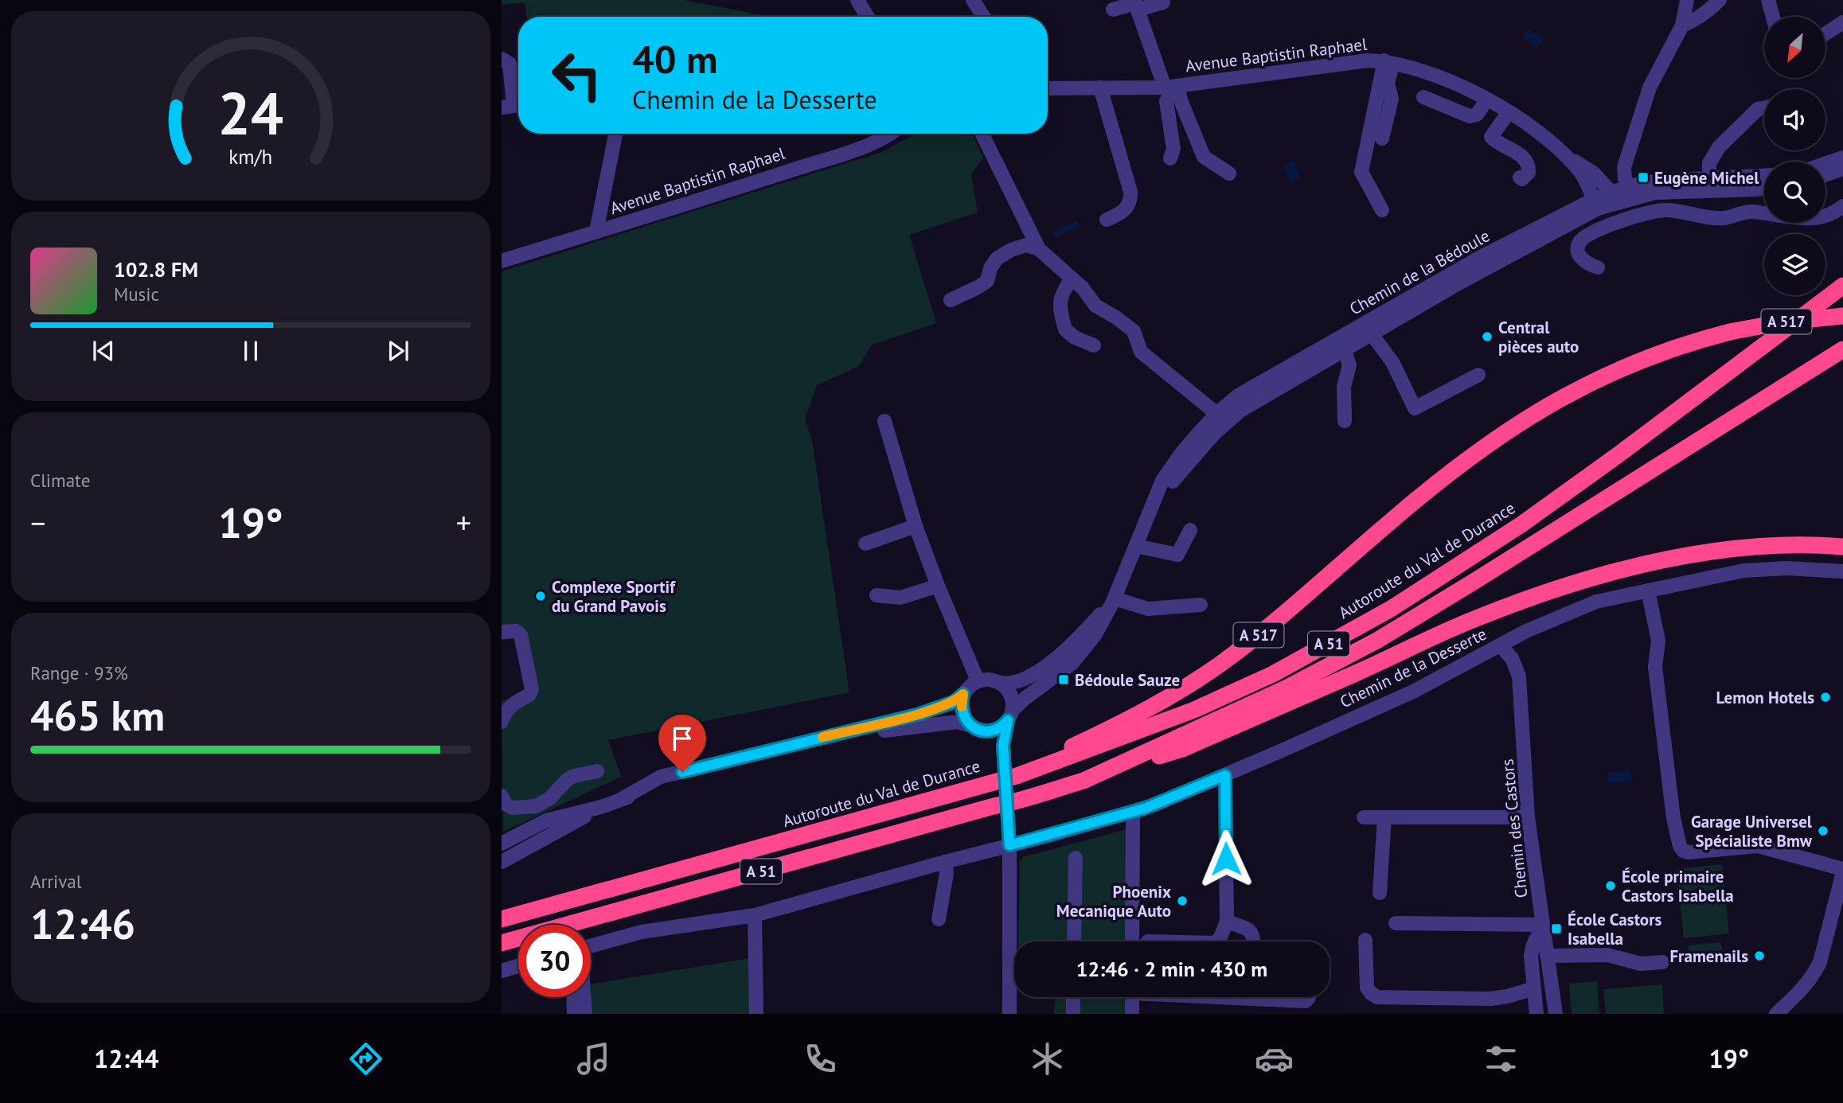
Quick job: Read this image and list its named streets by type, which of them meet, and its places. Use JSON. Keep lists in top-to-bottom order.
{
  "streets": {
    "highway": ["A 517", "Autoroute du Val de Durance", "A 51"],
    "street": [
      "Avenue Baptistin Raphael",
      "Chemin de la Bédoule",
      "Chemin de la Desserte",
      "Chemin des Castors"
    ]
  },
  "crossings": [
    ["Avenue Baptistin Raphael", "Chemin de la Bédoule"],
    ["A 517", "Autoroute du Val de Durance"],
    ["Chemin de la Desserte", "Chemin des Castors"]
  ],
  "places": {
    "transit": ["Eugène Michel", "Bédoule Sauze", "École Castors Isabella"],
    "other": [
      "Central pièces auto",
      "Complexe Sportif du Grand Pavois",
      "Lemon Hotels",
      "Garage Universel Spécialiste Bmw",
      "École primaire Castors Isabella",
      "Phoenix Mecanique Auto",
      "Framenails"
    ]
  },
  "north": "bottom left",
  "page": {
    "turn": ["40 m", "Chemin de la Desserte"],
    "song": ["102.8 FM", "Music"],
    "tile": [
      "Climate",
      ["Range · 93%", "465 km"],
      ["Arrival", "12:46"]
    ],
    "heat": ["−", "19°", "+"],
    "limit": "30",
    "trip": "12:46 · 2 min · 430 m",
    "tabs": ["12:44", "19°"],
    "gauge": ["24", "km/h"]
  }
}
